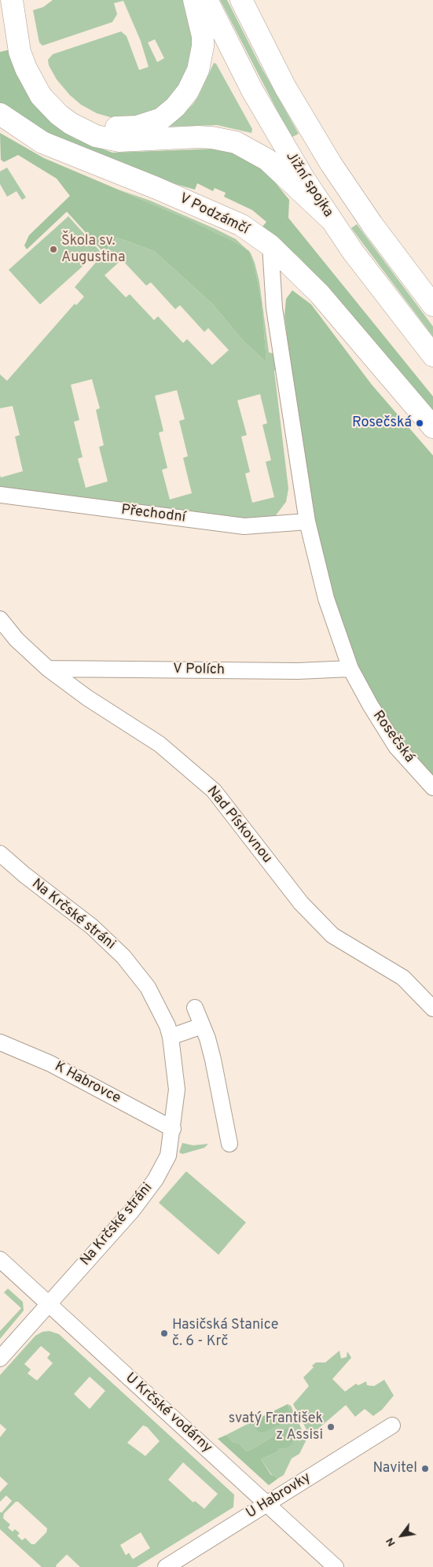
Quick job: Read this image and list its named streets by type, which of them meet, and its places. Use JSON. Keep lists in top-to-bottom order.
{
  "streets": {
    "main road": ["Jižní spojka", "V Podzámčí"],
    "street": [
      "Přechodní",
      "V Polích",
      "Rosečská",
      "Nad Pískovnou",
      "Na Krčské stráni",
      "K Habrovce",
      "U Krčské vodárny",
      "U Habrovky"
    ]
  },
  "crossings": [
    ["V Podzámčí", "Rosečská"],
    ["Přechodní", "Rosečská"],
    ["V Polích", "Rosečská"],
    ["V Polích", "Nad Pískovnou"],
    ["Na Krčské stráni", "K Habrovce"],
    ["Na Krčské stráni", "U Krčské vodárny"],
    ["U Krčské vodárny", "U Habrovky"]
  ],
  "places": [
    "Škola sv. Augustina",
    "Rosečská",
    "Hasičská Stanice č. 6 - Krč",
    "svatý František z Assisi",
    "Navitel"
  ],
  "north": "bottom left"
}
